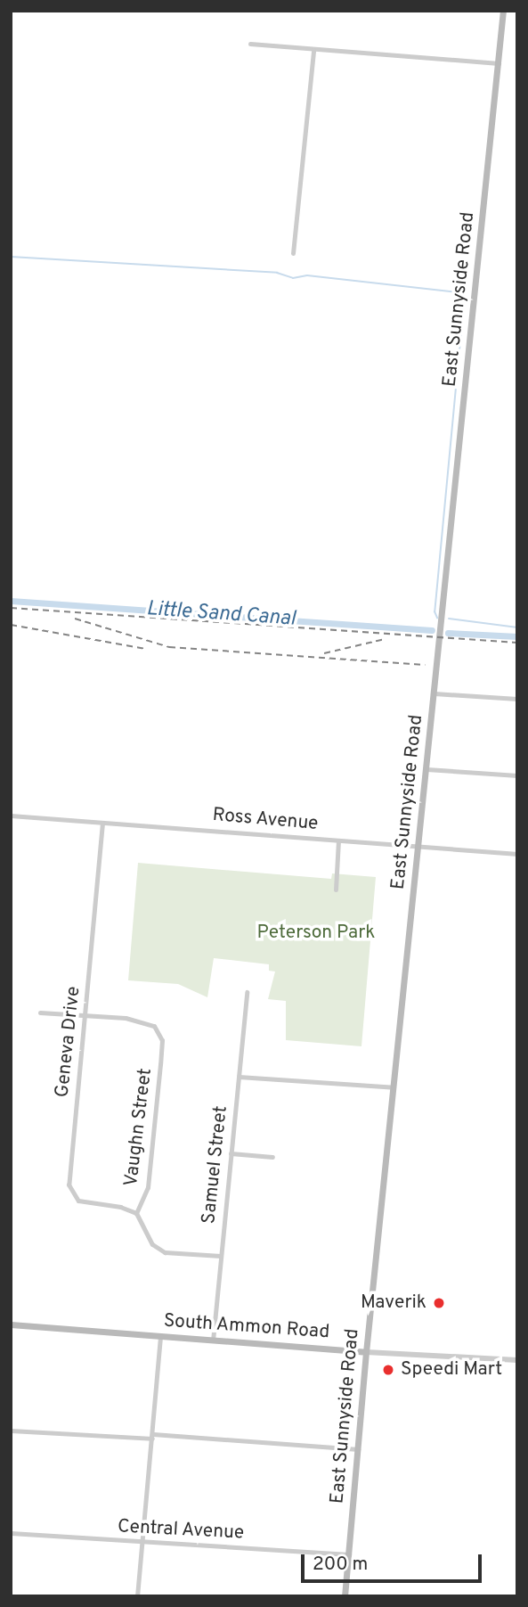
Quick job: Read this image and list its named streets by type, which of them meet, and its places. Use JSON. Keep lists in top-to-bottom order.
{
  "streets": {
    "main road": ["East Sunnyside Road", "South Ammon Road"],
    "street": [
      "Ross Avenue",
      "Geneva Drive",
      "Vaughn Street",
      "Samuel Street",
      "Central Avenue"
    ]
  },
  "crossings": [
    ["East Sunnyside Road", "Ross Avenue"],
    ["East Sunnyside Road", "South Ammon Road"],
    ["East Sunnyside Road", "Central Avenue"],
    ["Ross Avenue", "Geneva Drive"],
    ["Geneva Drive", "Vaughn Street"],
    ["Vaughn Street", "Samuel Street"],
    ["Samuel Street", "South Ammon Road"]
  ],
  "water": ["Little Sand Canal"],
  "parks": ["Peterson Park"],
  "places": ["Maverik", "Speedi Mart"],
  "scale_bar": "200 m"
}
